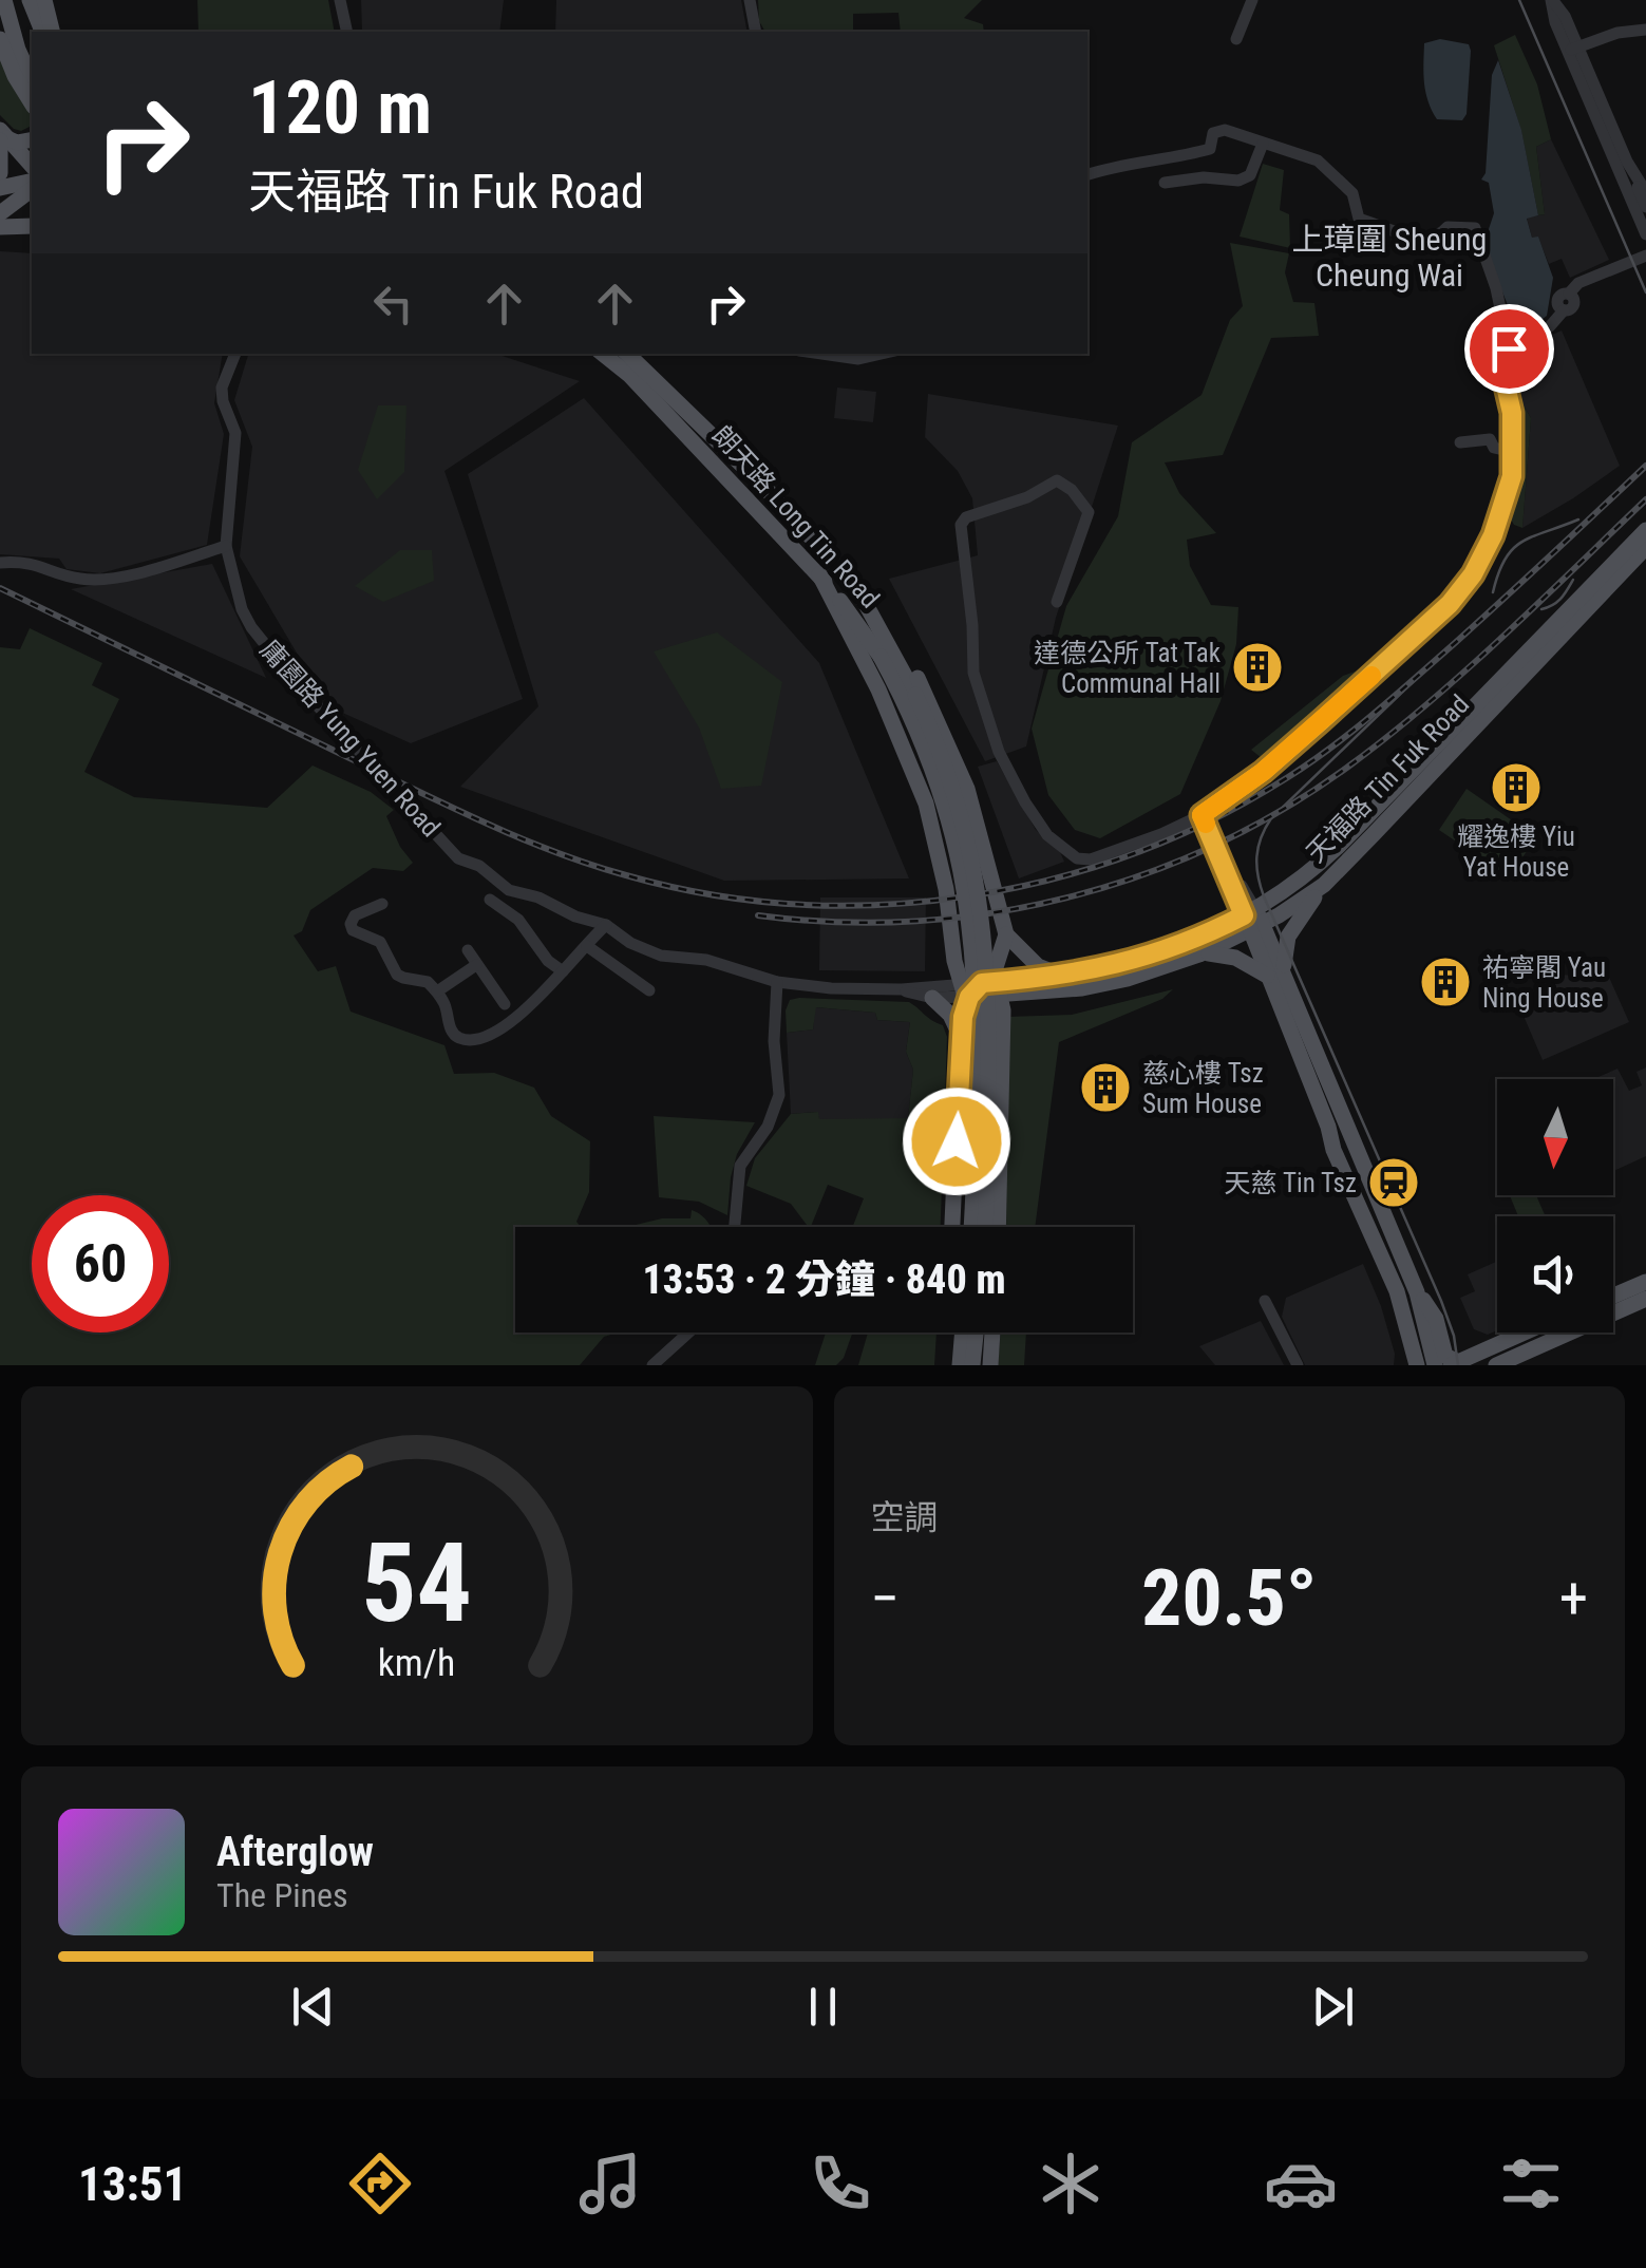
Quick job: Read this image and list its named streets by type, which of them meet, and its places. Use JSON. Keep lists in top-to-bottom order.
{
  "streets": {
    "main road": ["朗天路 Long Tin Road", "天福路 Tin Fuk Road"],
    "street": ["庸園路 Yung Yuen Road"]
  },
  "crossings": [
    ["朗天路 Long Tin Road", "天福路 Tin Fuk Road"]
  ],
  "districts": ["上璋圍 Sheung Cheung Wai"],
  "places": {
    "building": [
      "達德公所 Tat Tak Communal Hall",
      "耀逸樓 Yiu Yat House",
      "祐寧閣 Yau Ning House",
      "慈心樓 Tsz Sum House"
    ],
    "station": ["天慈 Tin Tsz"]
  },
  "north": "bottom",
  "page": {
    "turn": ["120 m", "天福路 Tin Fuk Road"],
    "limit": "60",
    "trip": "13:53 · 2 分鐘 · 840 m",
    "tile": "空調",
    "heat": ["−", "20.5°", "+"],
    "song": ["Afterglow", "The Pines"],
    "tabs": "13:51",
    "gauge": ["54", "km/h"]
  }
}
